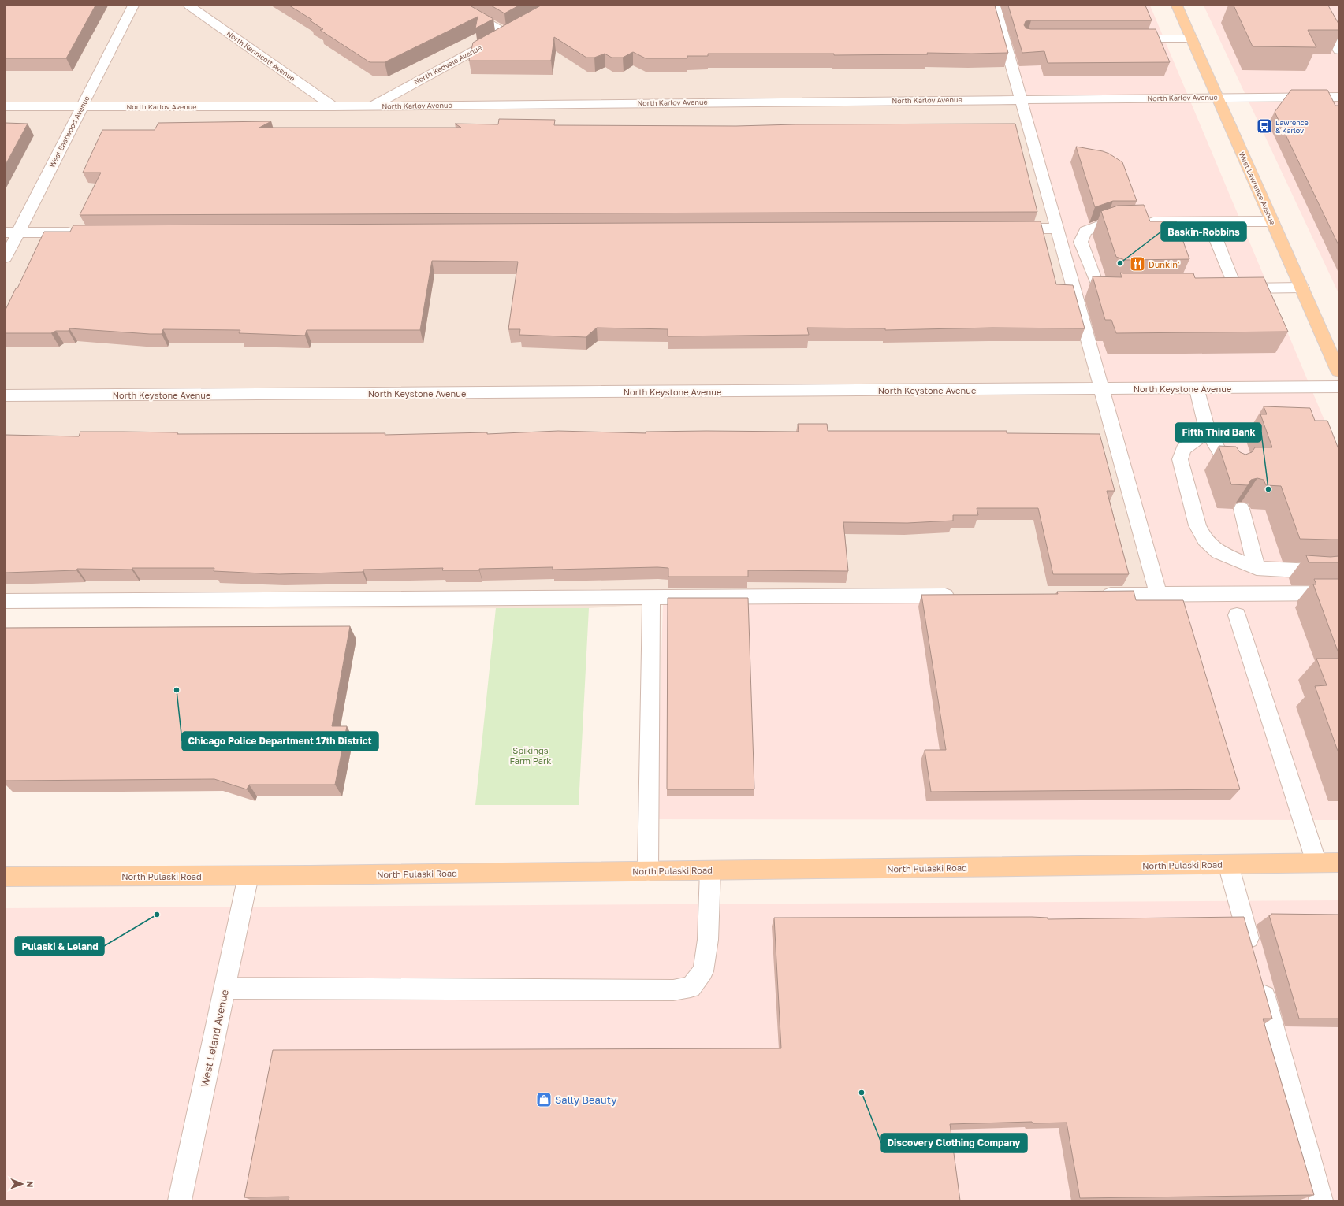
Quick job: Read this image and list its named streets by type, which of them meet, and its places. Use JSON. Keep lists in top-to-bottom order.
{
  "streets": {
    "main road": ["West Lawrence Avenue", "North Pulaski Road"],
    "street": [
      "North Kennicott Avenue",
      "North Kedvale Avenue",
      "North Karlov Avenue",
      "West Eastwood Avenue",
      "North Keystone Avenue",
      "West Leland Avenue"
    ]
  },
  "crossings": [
    ["North Kennicott Avenue", "North Karlov Avenue"],
    ["North Kedvale Avenue", "North Karlov Avenue"],
    ["North Karlov Avenue", "West Eastwood Avenue"],
    ["North Karlov Avenue", "West Lawrence Avenue"],
    ["North Pulaski Road", "West Leland Avenue"]
  ],
  "parks": ["Spikings Farm Park"],
  "places": {
    "bus stop": ["Lawrence & Karlov"],
    "other": [
      "Baskin-Robbins",
      "Fifth Third Bank",
      "Chicago Police Department 17th District",
      "Pulaski & Leland",
      "Discovery Clothing Company"
    ],
    "restaurant": ["Dunkin'"],
    "shop": ["Sally Beauty"]
  },
  "north": "right"
}
